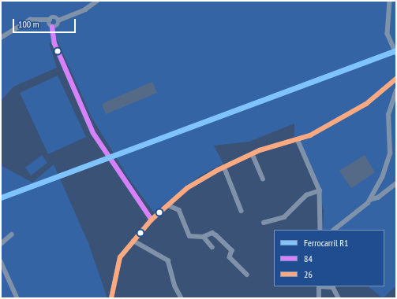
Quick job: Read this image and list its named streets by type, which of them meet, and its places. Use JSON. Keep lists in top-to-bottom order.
{
  "lines": ["transit line 84", "rail line R1", "transit line 26"],
  "legend": ["Ferrocarril R1", "84", "26"],
  "scale_bar": "100 m"
}
